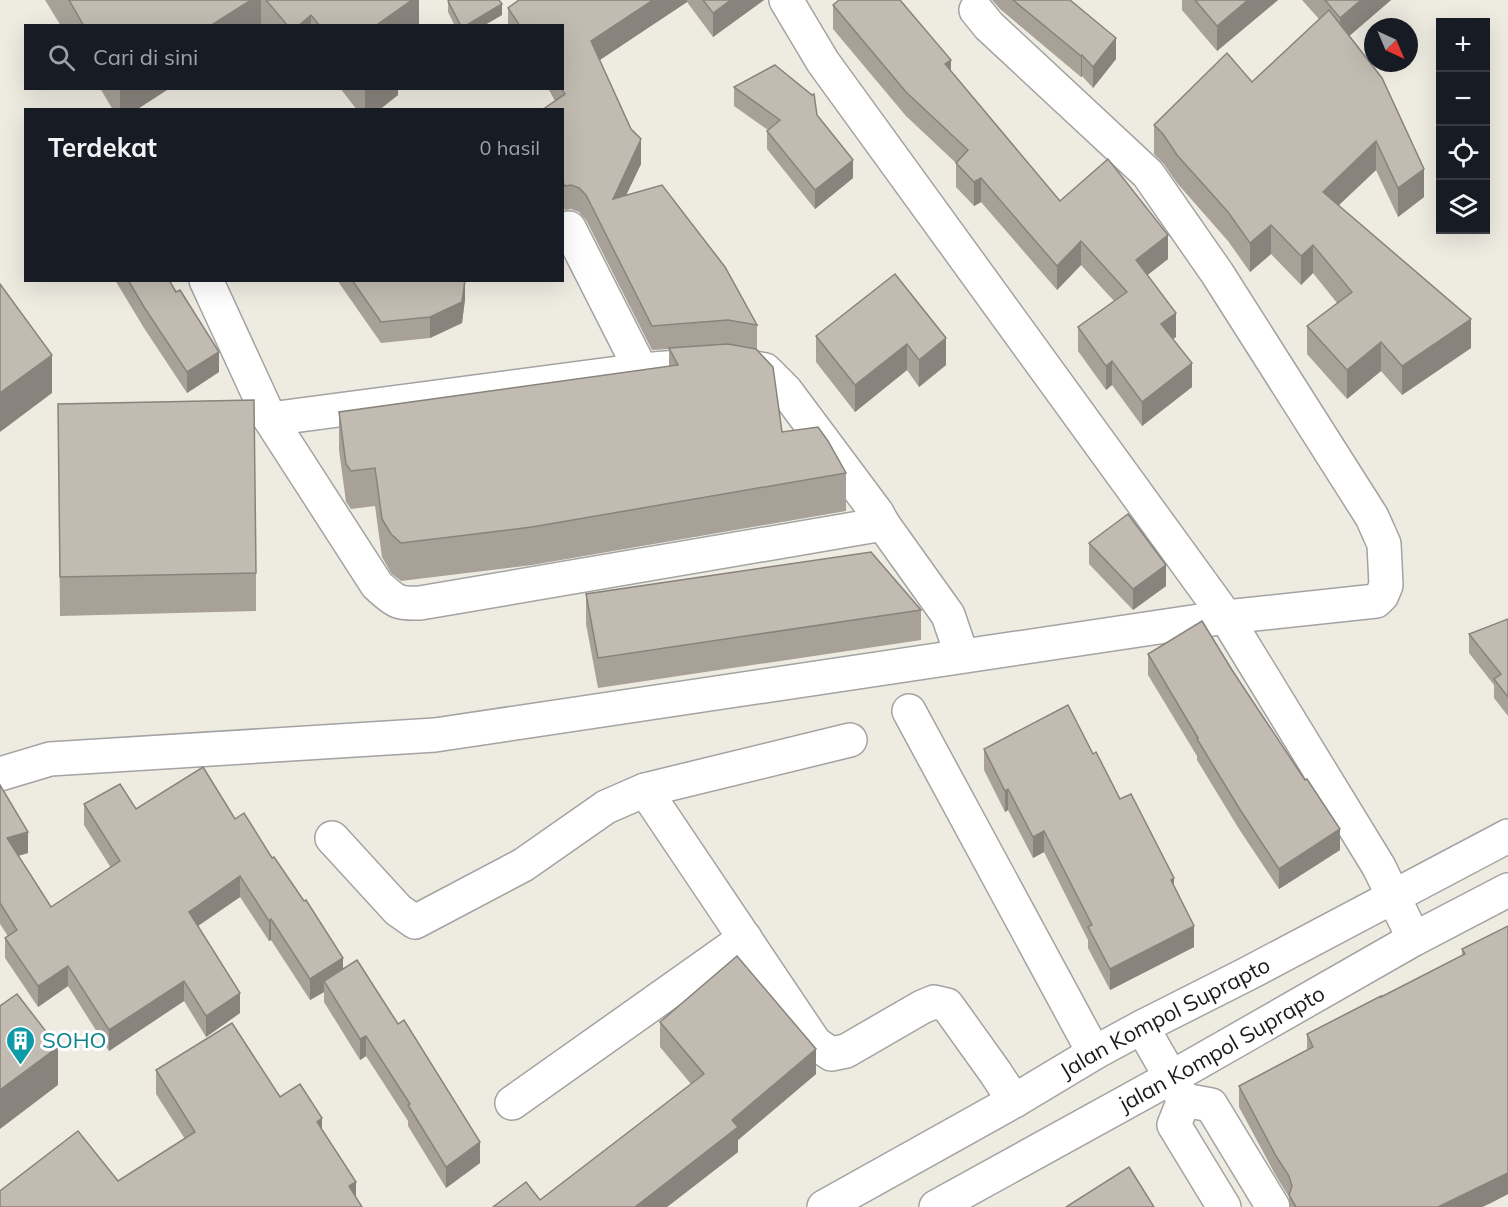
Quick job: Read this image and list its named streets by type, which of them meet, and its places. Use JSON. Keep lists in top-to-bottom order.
{
  "streets": {
    "street": ["Jalan Kompol Suprapto", "jalan Kompol Suprapto"]
  },
  "places": {
    "building": ["SOHO"]
  },
  "north": "bottom right",
  "page": {
    "map_buttons": ["+", "−"],
    "search": "Cari di sini",
    "heading": ["Terdekat", "0 hasil"]
  }
}
